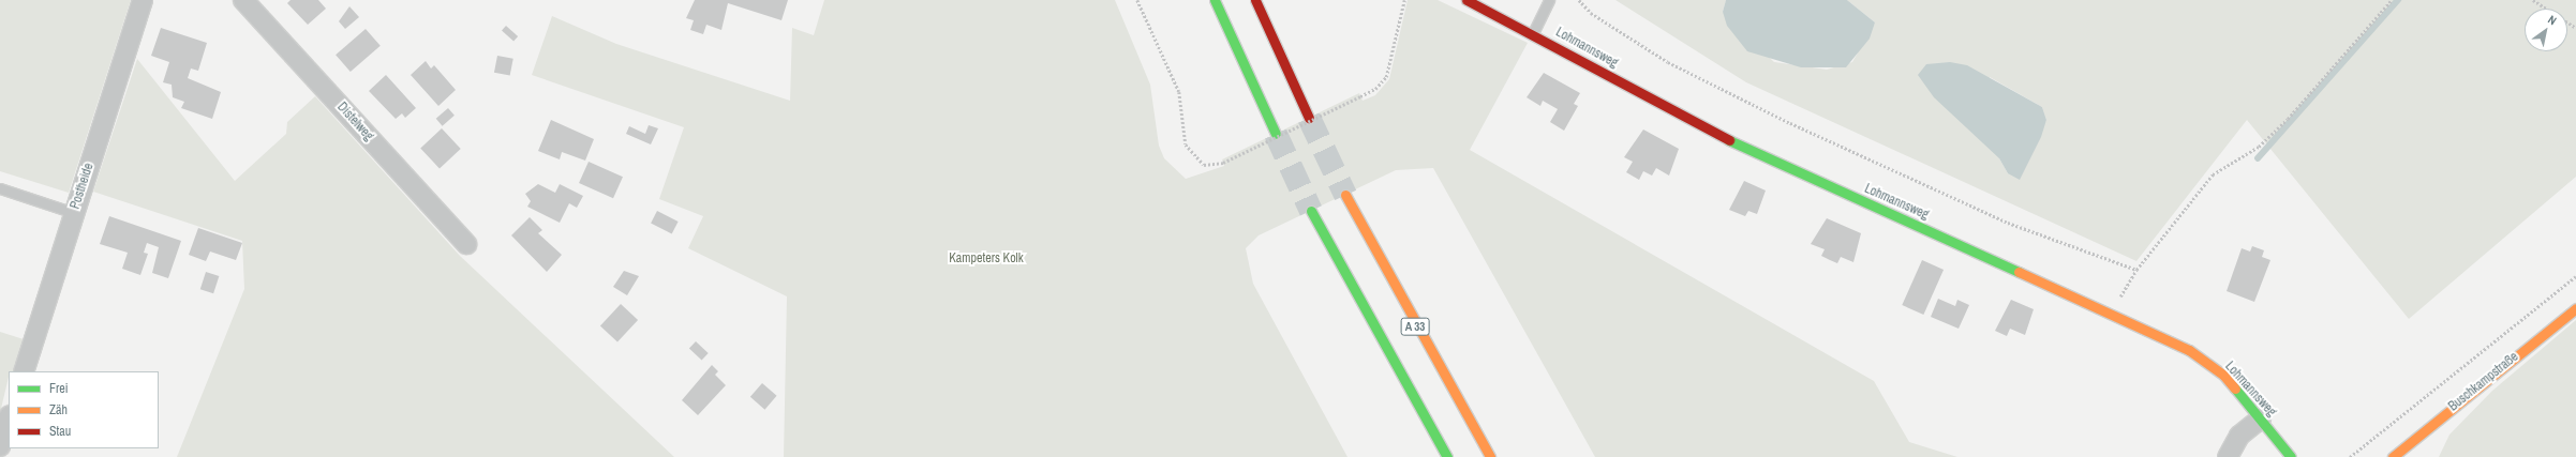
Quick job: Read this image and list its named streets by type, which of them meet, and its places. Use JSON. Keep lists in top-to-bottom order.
{
  "streets": {
    "main road": ["Lohmannsweg", "A 33", "Buschkampstraße"],
    "street": ["Distelweg", "Postheide"]
  },
  "parks": ["Kampeters Kolk"],
  "legend": ["Frei", "Zäh", "Stau"],
  "north": "top right"
}
